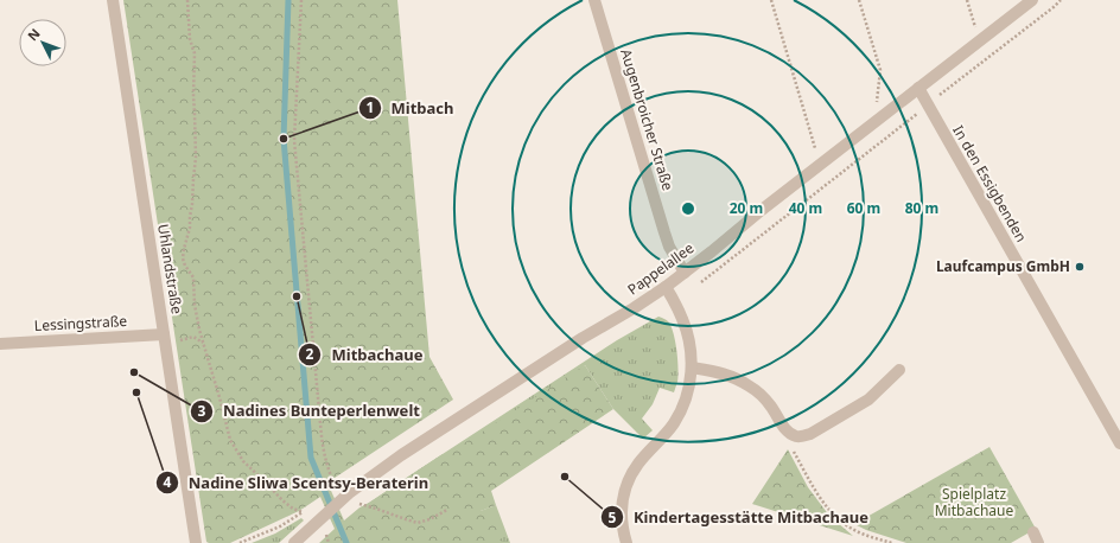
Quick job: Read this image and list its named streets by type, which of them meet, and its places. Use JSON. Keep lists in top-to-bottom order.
{
  "streets": {
    "street": [
      "Augenbroicher Straße",
      "In den Essigbenden",
      "Uhlandstraße",
      "Pappelallee",
      "Lessingstraße"
    ]
  },
  "crossings": [
    ["Augenbroicher Straße", "Pappelallee"],
    ["In den Essigbenden", "Pappelallee"],
    ["Uhlandstraße", "Lessingstraße"]
  ],
  "parks": ["Spielplatz Mitbachaue"],
  "places": [
    "Mitbach",
    "Laufcampus GmbH",
    "Mitbachaue",
    "Nadines Bunteperlenwelt",
    "Nadine Sliwa Scentsy-Beraterin",
    "Kindertagesstätte Mitbachaue"
  ],
  "north": "top left",
  "rings": [
    "20 m",
    "40 m",
    "60 m",
    "80 m"
  ]
}
